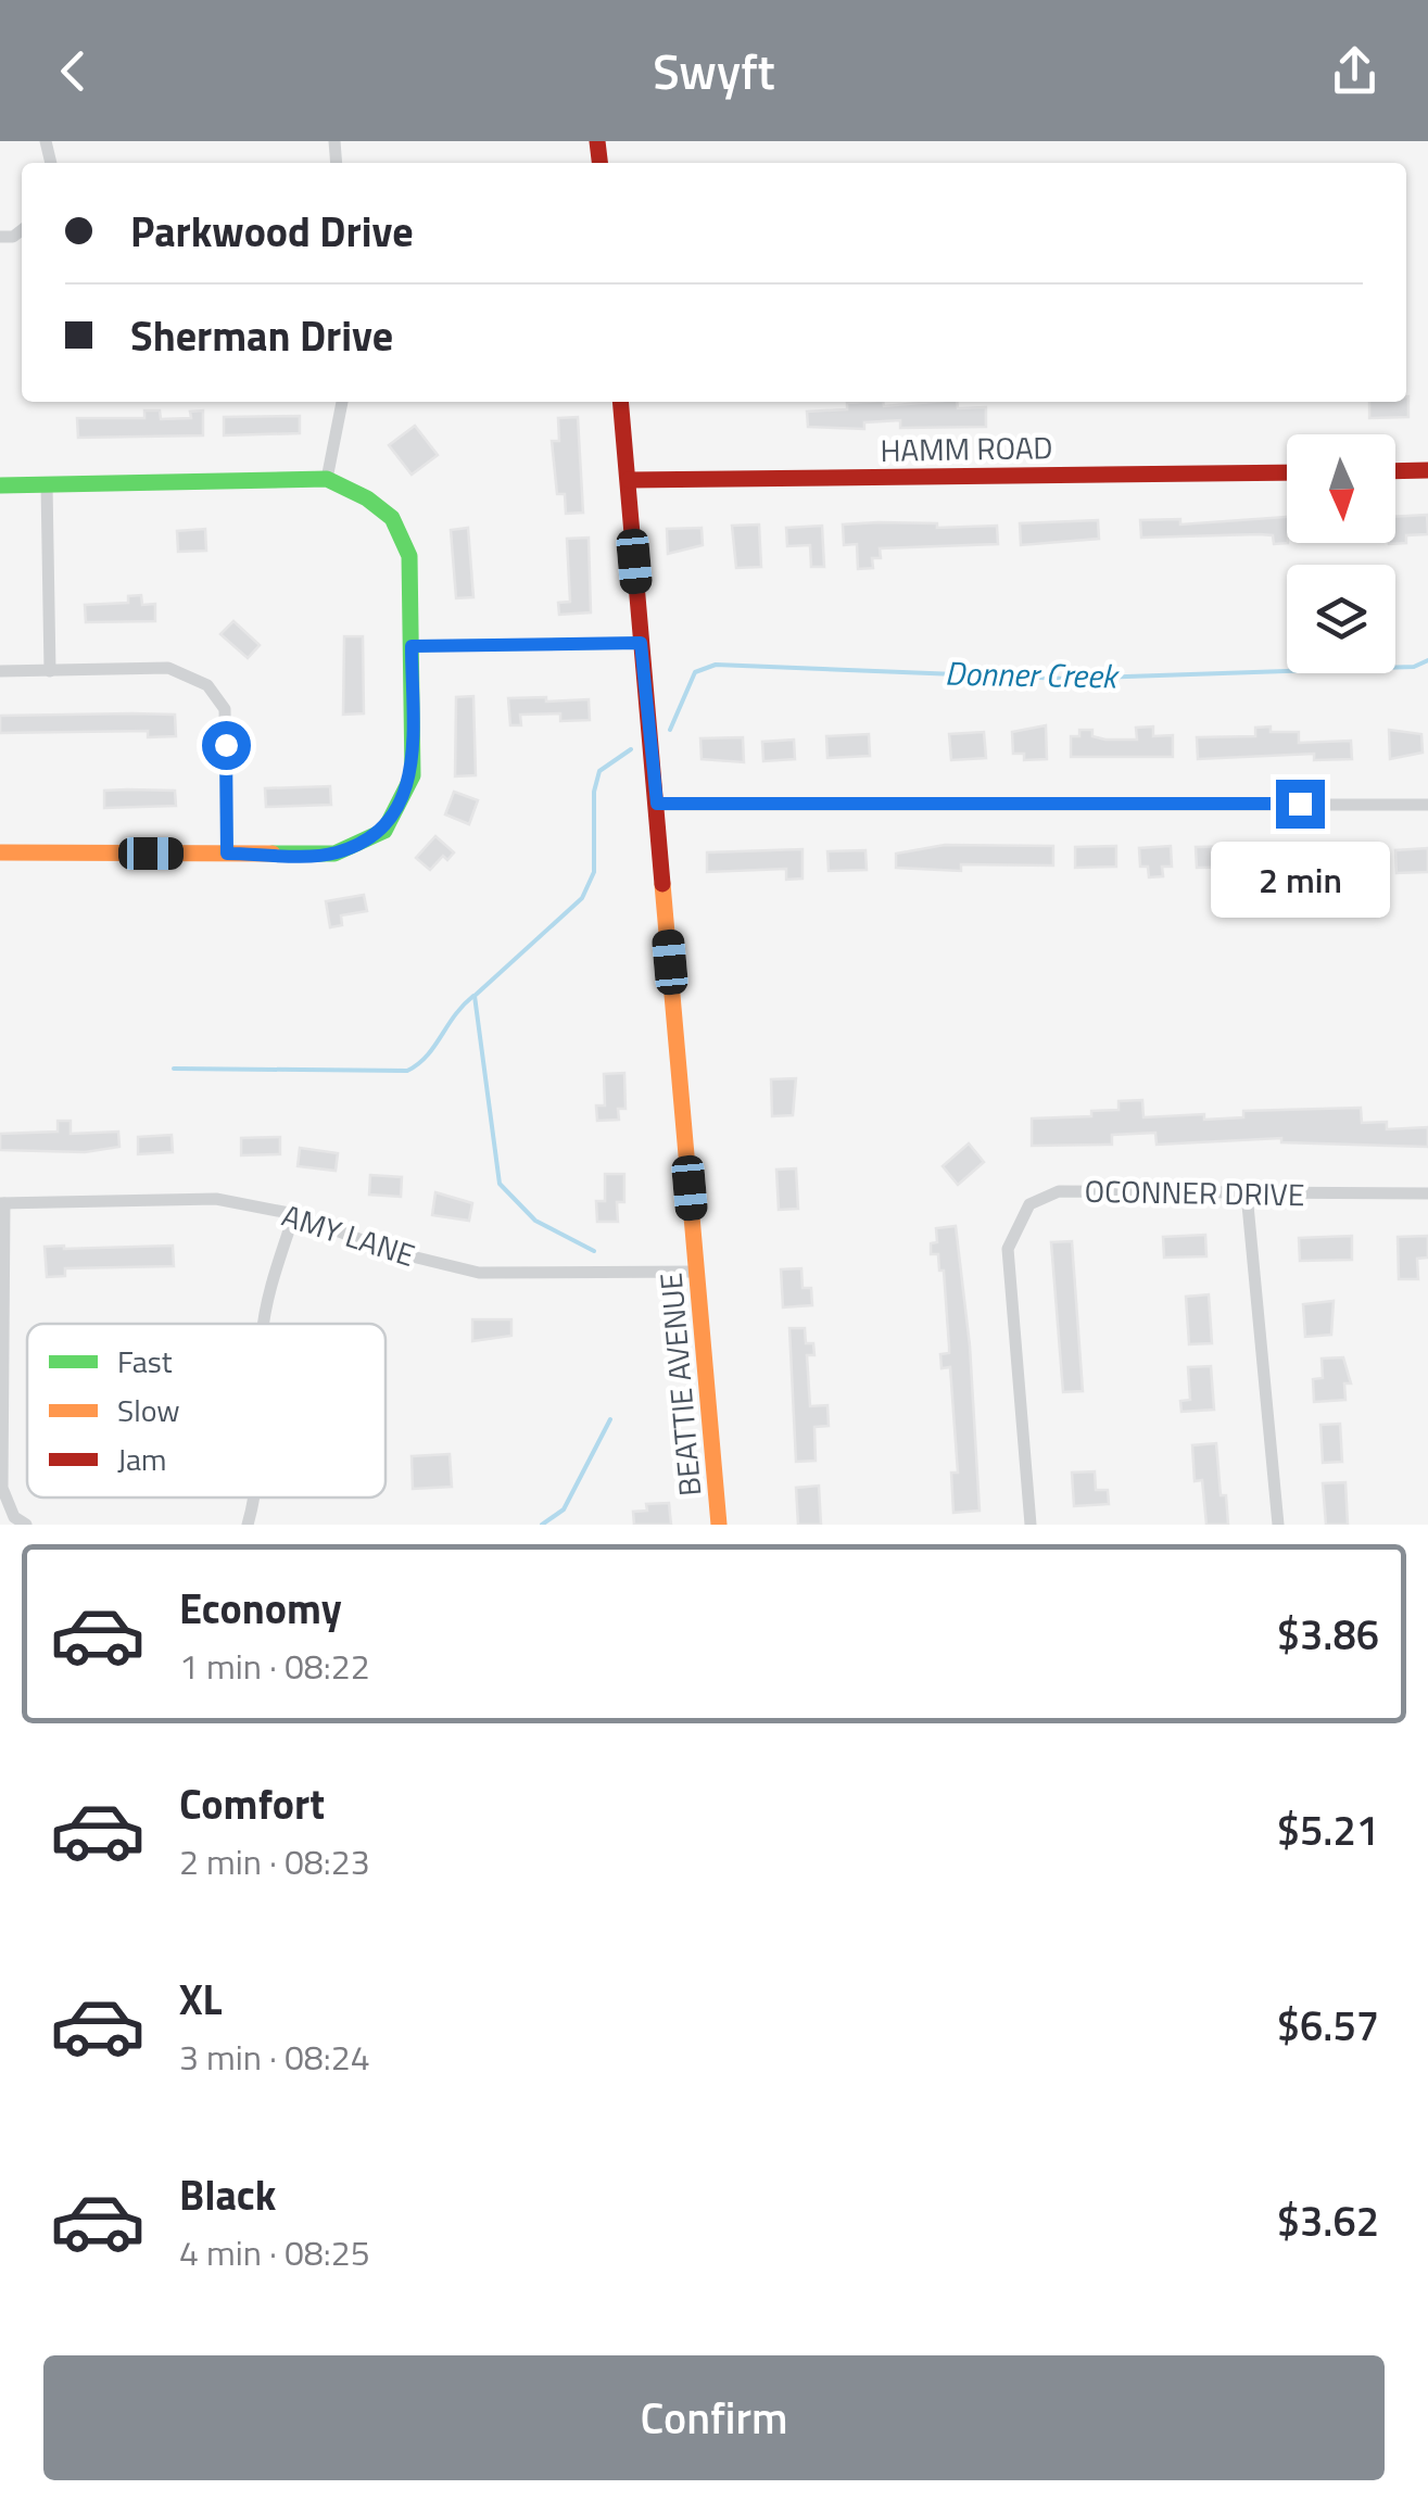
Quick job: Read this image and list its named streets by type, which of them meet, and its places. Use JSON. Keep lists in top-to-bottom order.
{
  "streets": {
    "street": [
      "HAMM ROAD",
      "OCONNER DRIVE",
      "AMY LANE",
      "BEATTIE AVENUE"
    ]
  },
  "crossings": [
    ["HAMM ROAD", "BEATTIE AVENUE"],
    ["AMY LANE", "BEATTIE AVENUE"]
  ],
  "water": ["Donner Creek"],
  "legend": ["Fast", "Slow", "Jam"],
  "north": "bottom",
  "page": {
    "header": "Swyft",
    "banner": ["Parkwood Drive", "Sherman Drive"],
    "bubble": "2 min",
    "list": [
      {
        "name": "Economy",
        "note": "1 min · 08:22",
        "value": "$3.86"
      },
      {
        "name": "Comfort",
        "note": "2 min · 08:23",
        "value": "$5.21"
      },
      {
        "name": "XL",
        "note": "3 min · 08:24",
        "value": "$6.57"
      },
      {
        "name": "Black",
        "note": "4 min · 08:25",
        "value": "$3.62"
      }
    ],
    "buttons": "Confirm"
  }
}
